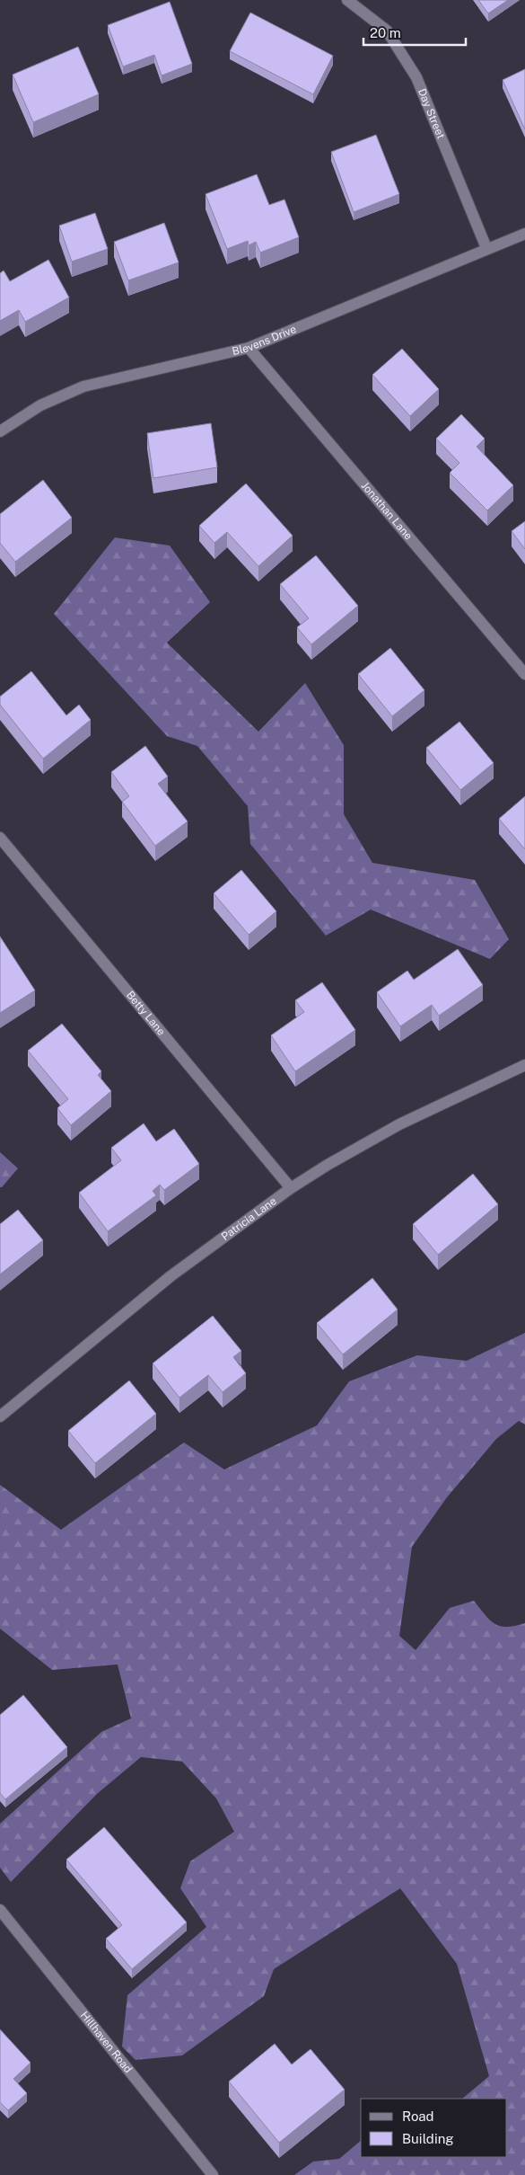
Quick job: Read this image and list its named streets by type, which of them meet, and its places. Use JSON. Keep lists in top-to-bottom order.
{
  "streets": {
    "street": [
      "Day Street",
      "Blevens Drive",
      "Jonathan Lane",
      "Betty Lane",
      "Patricia Lane",
      "Hillhaven Road"
    ]
  },
  "crossings": [
    ["Day Street", "Blevens Drive"],
    ["Blevens Drive", "Jonathan Lane"],
    ["Betty Lane", "Patricia Lane"]
  ],
  "legend": ["Road", "Building"],
  "scale_bar": "20 m"
}
